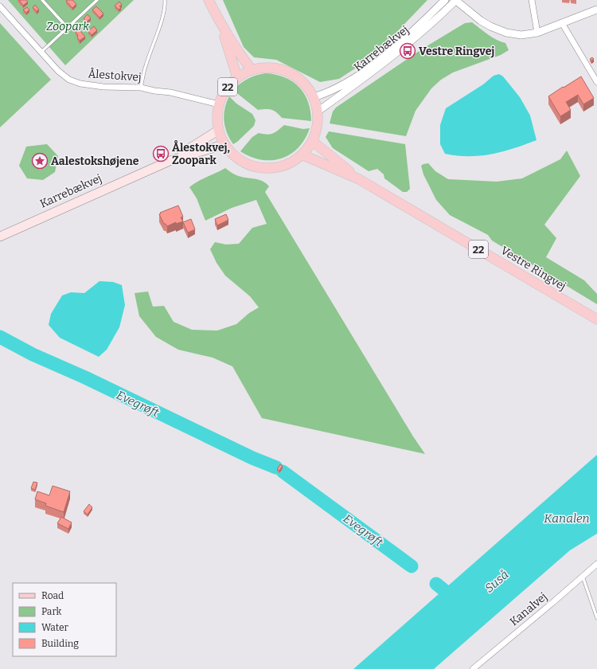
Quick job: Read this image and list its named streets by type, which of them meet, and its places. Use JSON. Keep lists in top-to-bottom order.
{
  "streets": {
    "main road": ["Karrebækvej", "22", "Vestre Ringvej"],
    "street": ["Ålestokvej", "Kanalvej"]
  },
  "crossings": [
    ["Karrebækvej", "Ålestokvej"],
    ["Karrebækvej", "22"],
    ["Karrebækvej", "Vestre Ringvej"],
    ["Ålestokvej", "22"],
    ["Ålestokvej", "Vestre Ringvej"],
    ["22", "Vestre Ringvej"]
  ],
  "water": ["Evegrøft", "Kanalen", "Suså"],
  "parks": ["Zoopark"],
  "places": {
    "bus stop": ["Vestre Ringvej", "Ålestokvej, Zoopark"],
    "place": ["Aalestokshøjene"]
  },
  "legend": [
    "Road",
    "Park",
    "Water",
    "Building"
  ]
}
